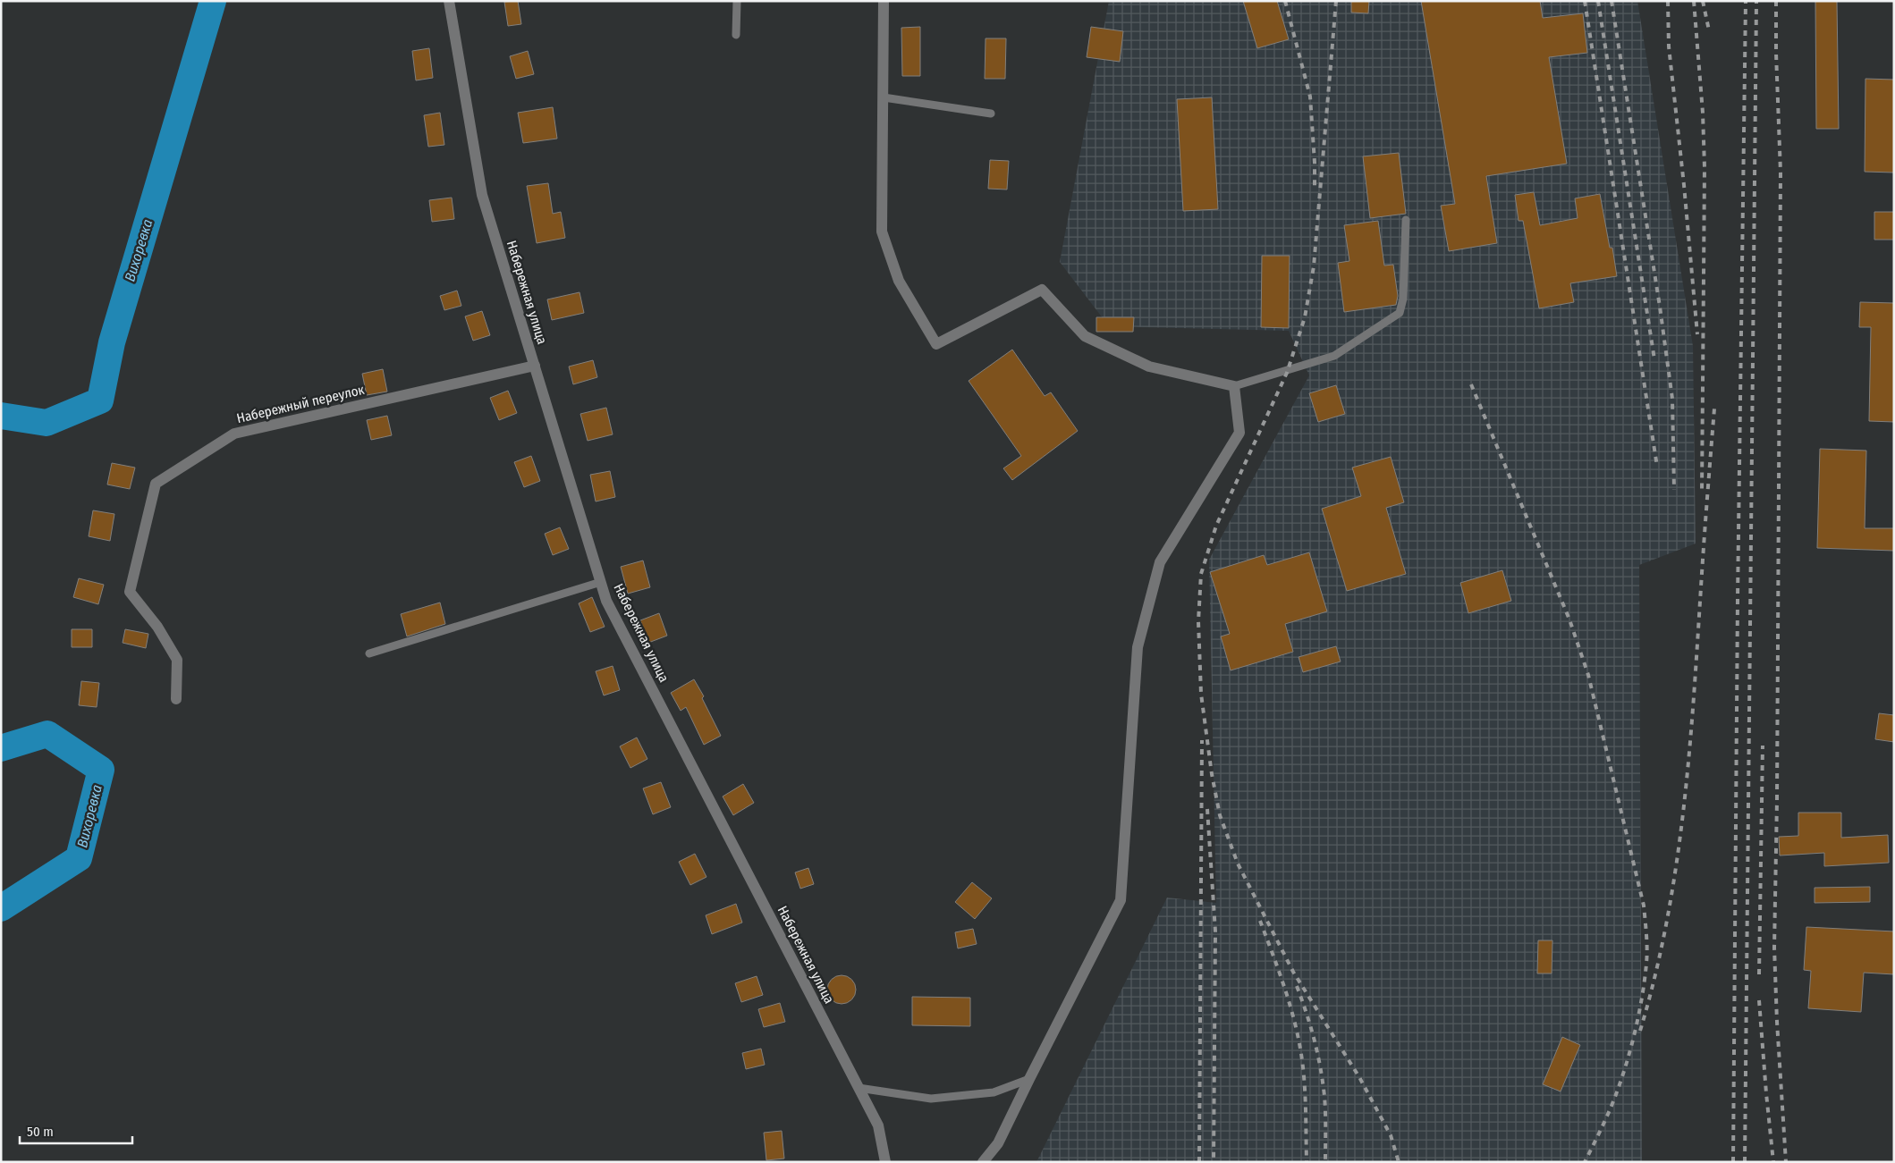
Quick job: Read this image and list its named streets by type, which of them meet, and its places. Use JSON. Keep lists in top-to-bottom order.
{
  "streets": {
    "street": ["Набережная улица", "Набережный переулок"]
  },
  "crossings": [
    ["Набережная улица", "Набережный переулок"]
  ],
  "water": ["Вихоревка"],
  "scale_bar": "50 m"
}
